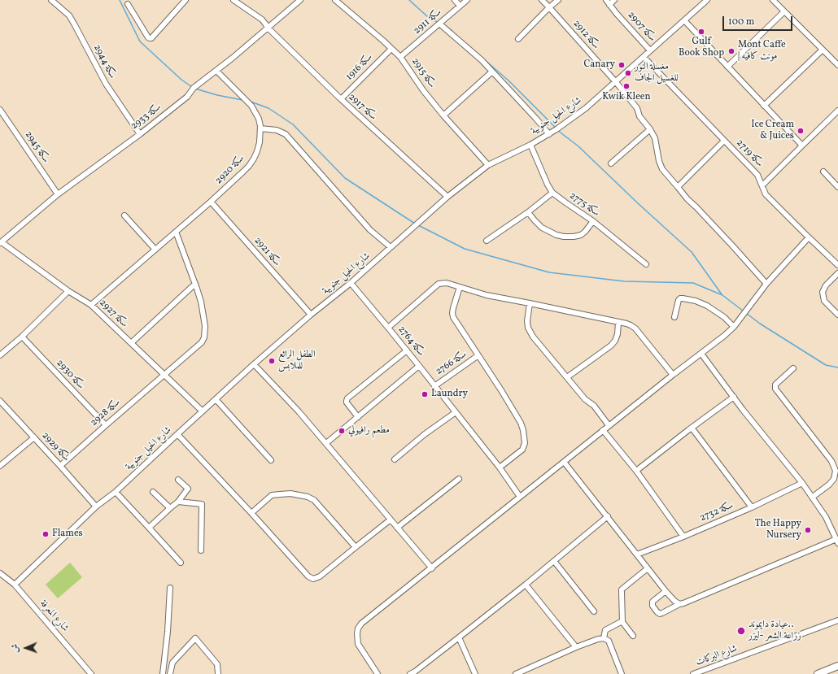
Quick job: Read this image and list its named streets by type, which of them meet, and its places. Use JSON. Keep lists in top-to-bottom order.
{
  "streets": {
    "street": [
      "سكة 2911",
      "سكة 2907",
      "سكة 2912",
      "سكة 2944",
      "سكة 1916",
      "سكة 2915",
      "سكة 2917",
      "شارع الحيل جنوبية",
      "سكة 2933",
      "سكة 2945",
      "سكة 2719",
      "سكة 2920",
      "سكة 2775",
      "سكة 2921",
      "سكة 2927",
      "سكة 2764",
      "سكة 2766",
      "سكة 2930",
      "سكة 2928",
      "سكة 2929",
      "سكة 2732",
      "شارع المعرفة",
      "شارع البركات"
    ]
  },
  "crossings": [
    ["سكة 2911", "سكة 2915"],
    ["سكة 2907", "شارع الحيل جنوبية"],
    ["سكة 2912", "شارع الحيل جنوبية"],
    ["سكة 2944", "سكة 2933"],
    ["سكة 1916", "سكة 2915"],
    ["سكة 1916", "سكة 2917"],
    ["سكة 2915", "شارع الحيل جنوبية"],
    ["سكة 2917", "شارع الحيل جنوبية"],
    ["سكة 2917", "سكة 2933"],
    ["شارع الحيل جنوبية", "سكة 2719"],
    ["شارع الحيل جنوبية", "سكة 2775"],
    ["شارع الحيل جنوبية", "سكة 2921"],
    ["شارع الحيل جنوبية", "سكة 2927"],
    ["شارع الحيل جنوبية", "سكة 2764"],
    ["شارع الحيل جنوبية", "سكة 2929"],
    ["شارع الحيل جنوبية", "شارع المعرفة"],
    ["سكة 2933", "سكة 2945"],
    ["سكة 2933", "سكة 2920"],
    ["سكة 2933", "سكة 2927"],
    ["سكة 2920", "سكة 2921"],
    ["سكة 2920", "سكة 2927"],
    ["سكة 2920", "سكة 2928"],
    ["سكة 2927", "سكة 2928"],
    ["سكة 2764", "سكة 2766"],
    ["سكة 2930", "سكة 2928"],
    ["سكة 2928", "سكة 2929"]
  ],
  "places": [
    "Gulf Book Shop",
    "Mont Caffe | مونت كافيه",
    "Canary",
    "مغسلة النور للغسيل الجاف",
    "Kwik Kleen",
    "Ice Cream & Juices",
    "الطفل الرائع للملابس",
    "Laundry",
    "مطعم رافيولي",
    "The Happy Nursery",
    "Flames",
    "عيادة دايموند.. زراعة الشعر -ليزر"
  ],
  "scale_bar": "100 m",
  "north": "left"
}
